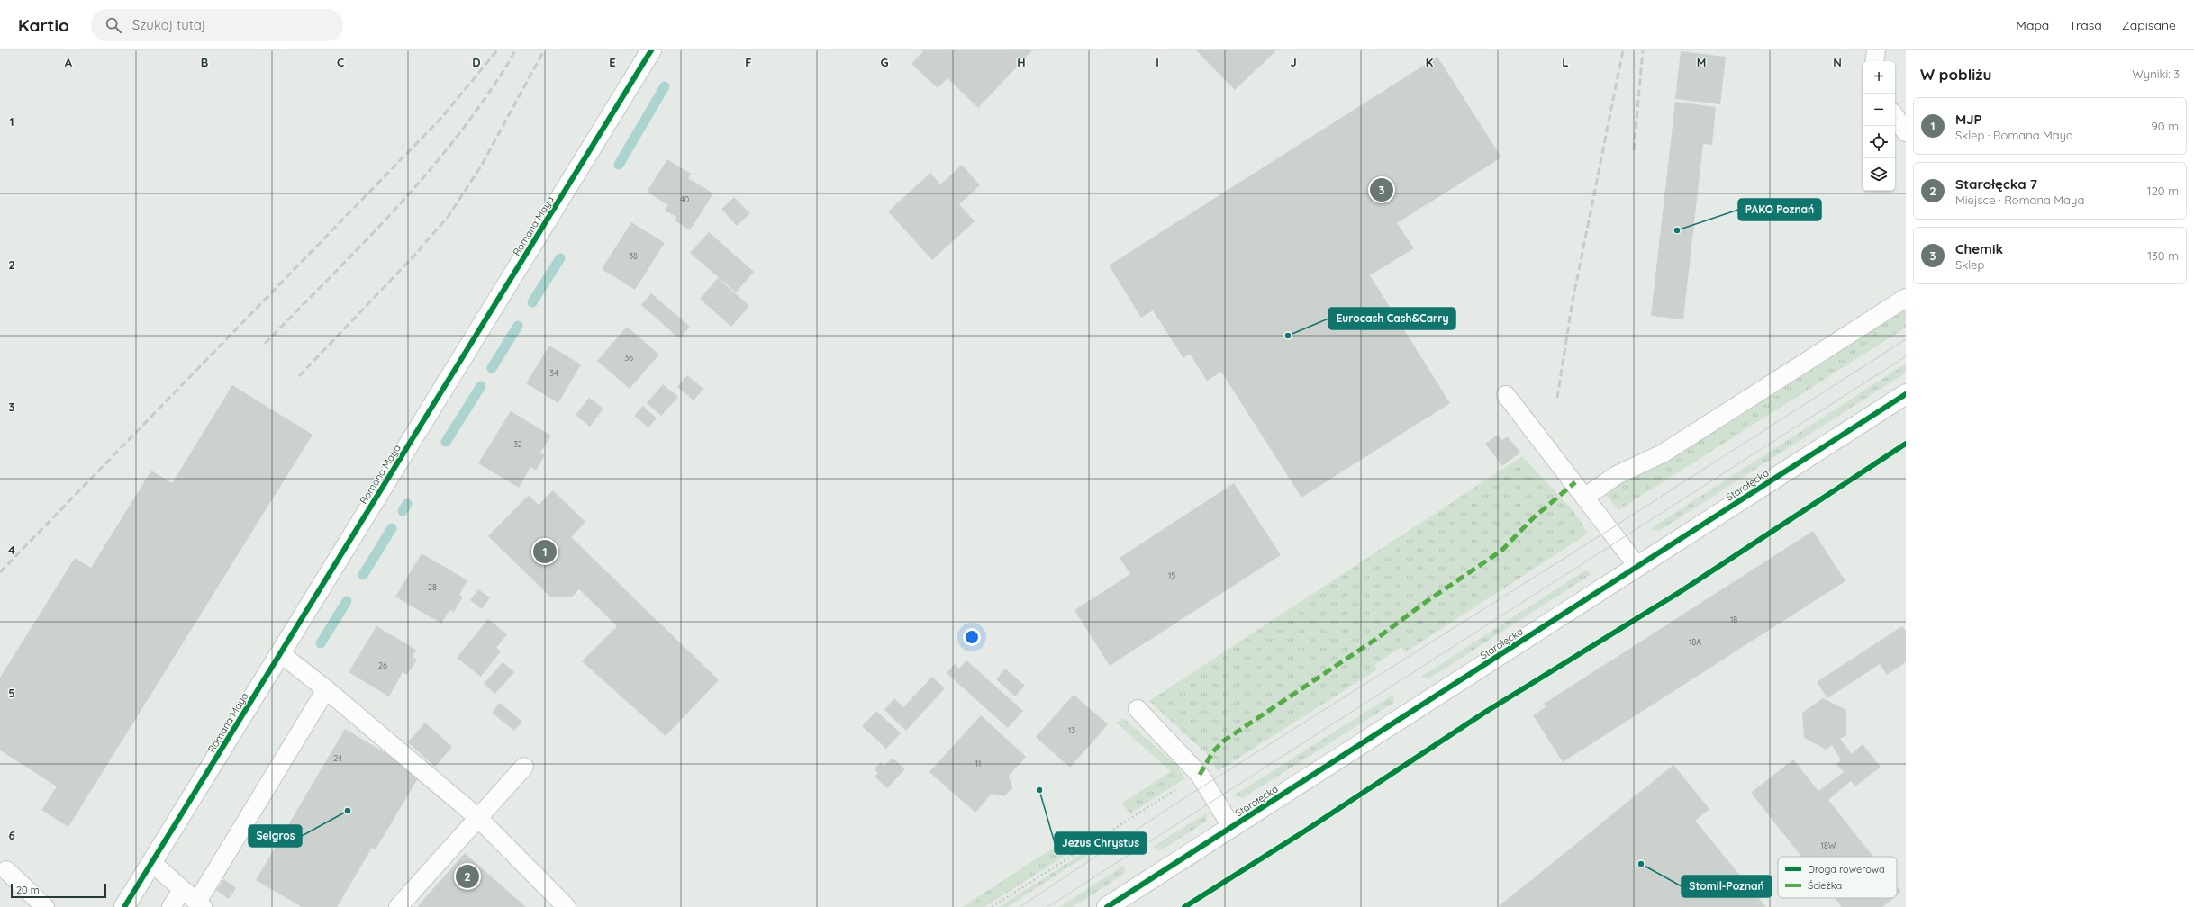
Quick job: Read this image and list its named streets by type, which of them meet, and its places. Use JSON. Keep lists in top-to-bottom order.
{
  "streets": {
    "street": ["Romana Maya", "Starołęcka"]
  },
  "places": [
    "PAKO Poznań",
    "Eurocash Cash&Carry",
    "Jezus Chrystus",
    "Selgros",
    "Stomil-Poznań"
  ],
  "house_numbers": [
    "40",
    "38",
    "36",
    "34",
    "32",
    "15",
    "28",
    "18",
    "18A",
    "26",
    "13",
    "24",
    "11",
    "18W"
  ],
  "legend": ["Droga rowerowa", "Ścieżka"],
  "scale_bar": "20 m",
  "page": {
    "header": "Kartio",
    "search": "Szukaj tutaj",
    "nav": ["Mapa", "Trasa", "Zapisane"],
    "heading": ["W pobliżu", "Wyniki: 3"],
    "map_buttons": ["+", "−"],
    "list": [
      {
        "mark": "1",
        "name": "MJP",
        "note": "Sklep · Romana Maya",
        "value": "90 m"
      },
      {
        "mark": "2",
        "name": "Starołęcka 7",
        "note": "Miejsce · Romana Maya",
        "value": "120 m"
      },
      {
        "mark": "3",
        "name": "Chemik",
        "note": "Sklep",
        "value": "130 m"
      }
    ],
    "pins": ["3", "1", "2"],
    "scale": "20 m"
  },
  "grid": {
    "columns": [
      "A",
      "B",
      "C",
      "D",
      "E",
      "F",
      "G",
      "H",
      "I",
      "J",
      "K",
      "L",
      "M",
      "N"
    ],
    "rows": [
      "1",
      "2",
      "3",
      "4",
      "5",
      "6"
    ]
  }
}
